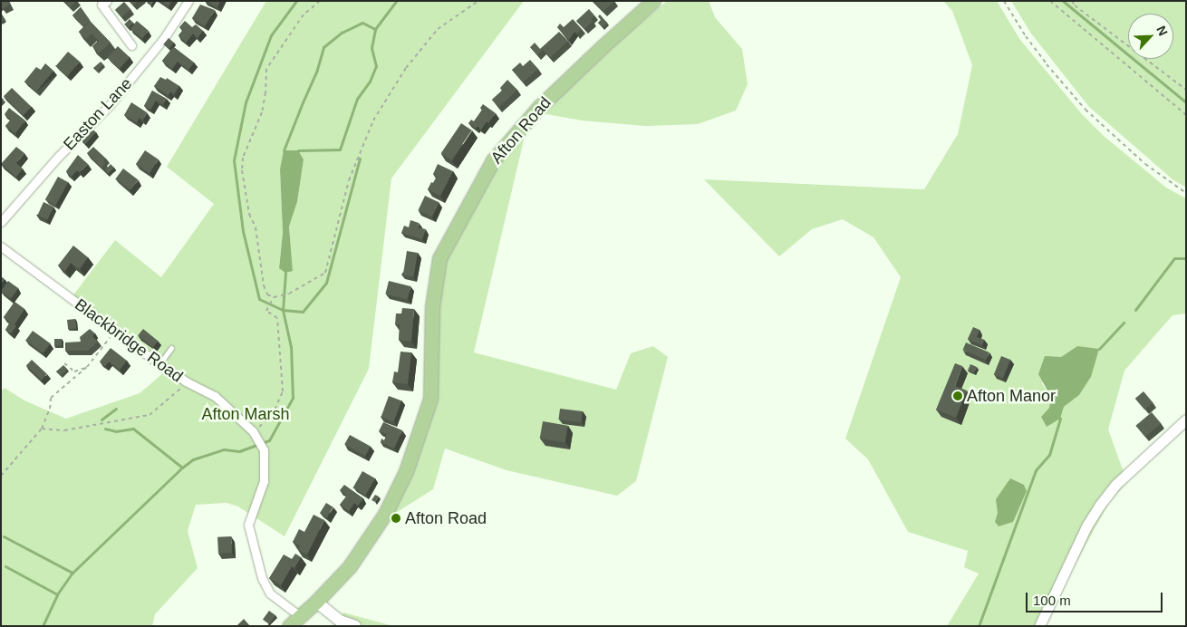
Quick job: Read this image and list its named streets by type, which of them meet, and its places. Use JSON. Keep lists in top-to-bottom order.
{
  "streets": {
    "main road": ["Afton Road"],
    "street": ["Easton Lane", "Blackbridge Road"]
  },
  "crossings": [
    ["Afton Road", "Blackbridge Road"]
  ],
  "parks": ["Afton Marsh"],
  "places": ["Afton Manor", "Afton Road"],
  "scale_bar": "100 m",
  "north": "top right"
}
